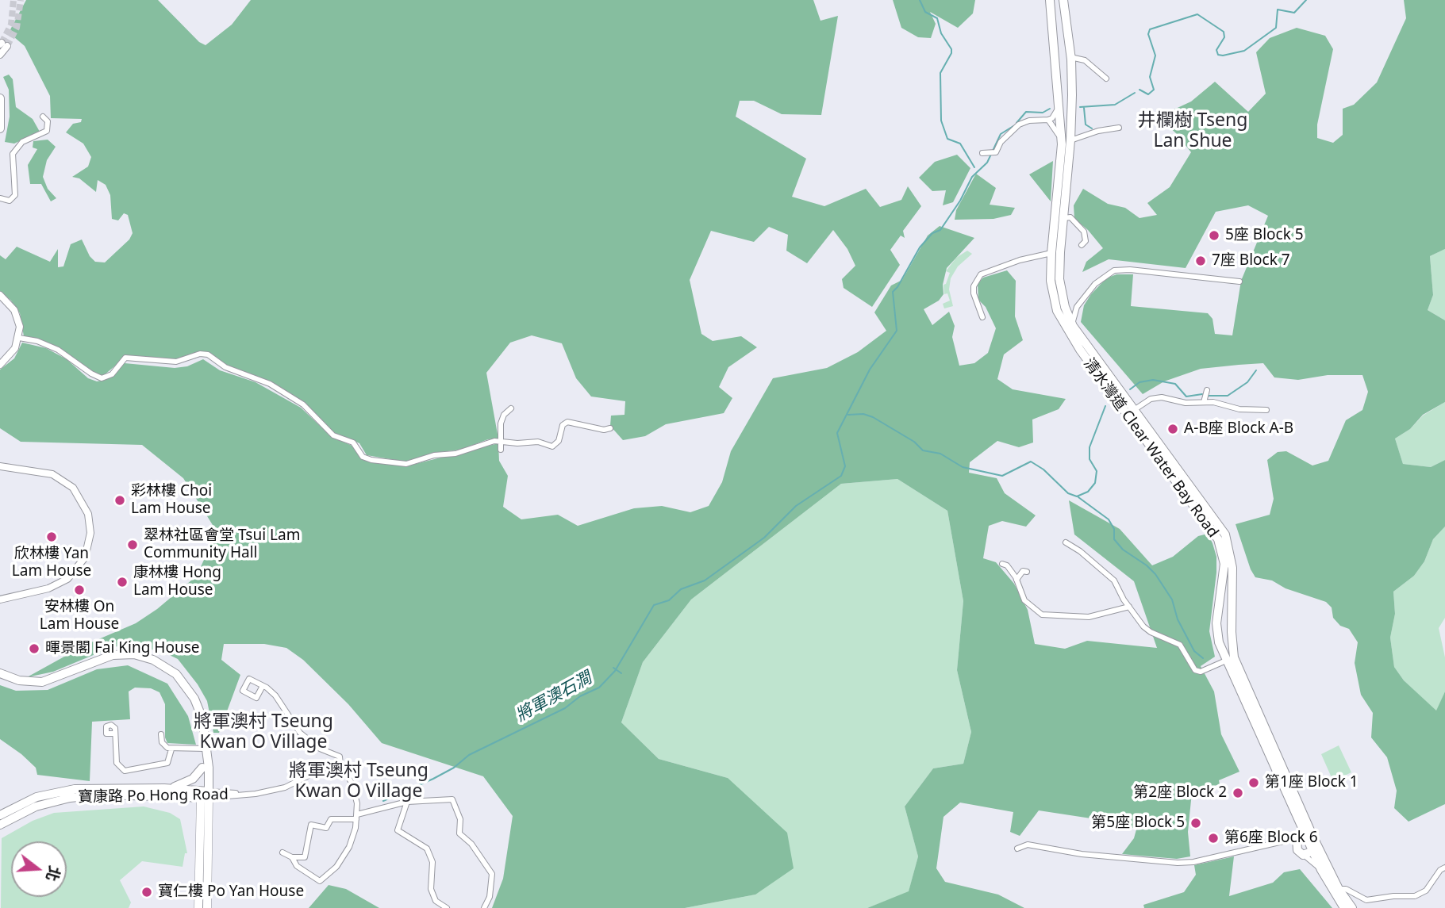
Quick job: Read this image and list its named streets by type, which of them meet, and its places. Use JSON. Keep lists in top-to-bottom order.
{
  "streets": {
    "main road": ["清水灣道 Clear Water Bay Road", "寶康路 Po Hong Road"]
  },
  "districts": ["井欄樹 Tseng Lan Shue", "將軍澳村 Tseung Kwan O Village", "將軍澳村 Tseung Kwan O Village"],
  "water": ["將軍澳石澗"],
  "places": [
    "5座 Block 5",
    "7座 Block 7",
    "A-B座 Block A-B",
    "彩林樓 Choi Lam House",
    "欣林樓 Yan Lam House",
    "翠林社區會堂 Tsui Lam Community Hall",
    "康林樓 Hong Lam House",
    "安林樓 On Lam House",
    "暉景閣 Fai King House",
    "第1座 Block 1",
    "第2座 Block 2",
    "第5座 Block 5",
    "第6座 Block 6",
    "寶仁樓 Po Yan House"
  ],
  "north": "right"
}
